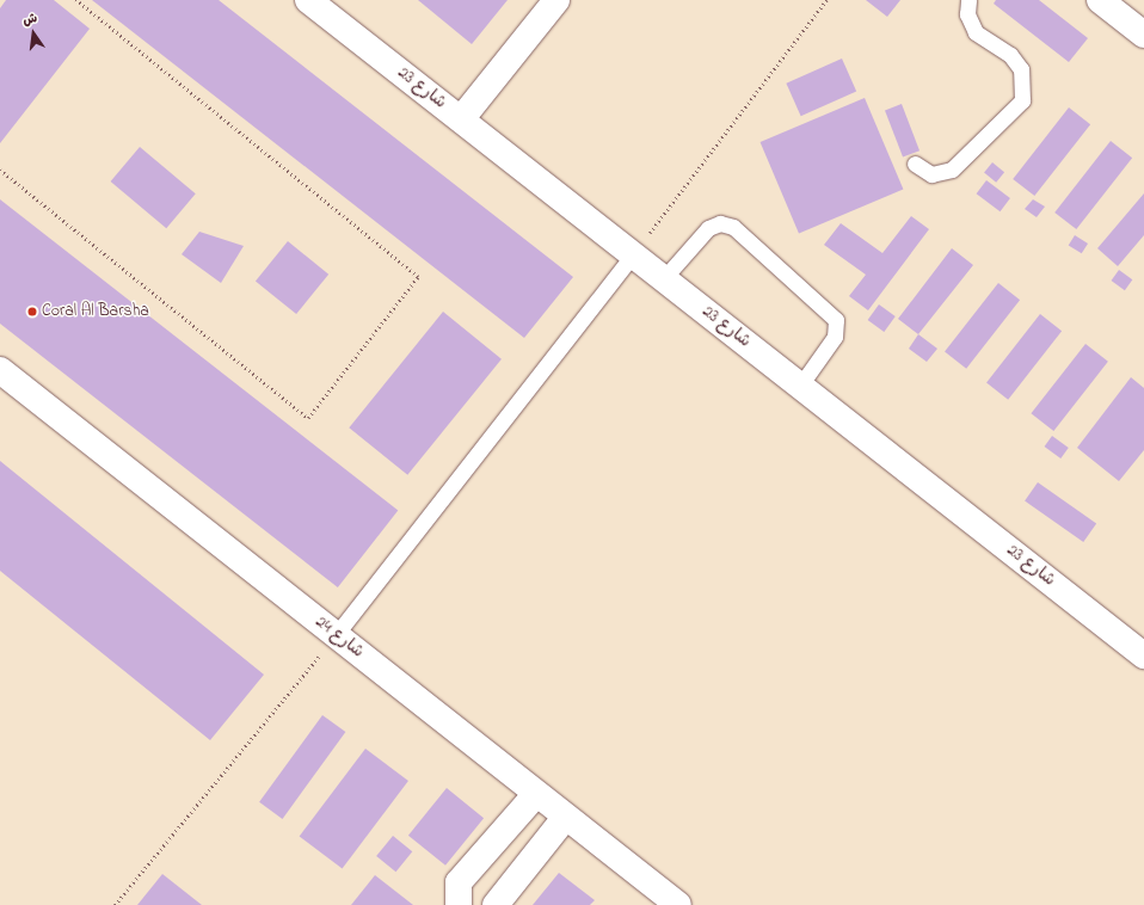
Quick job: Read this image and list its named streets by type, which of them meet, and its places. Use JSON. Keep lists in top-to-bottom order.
{
  "streets": {
    "street": ["شارع 23", "شارع 24"]
  },
  "places": ["Coral Al Barsha"],
  "north": "top"
}
